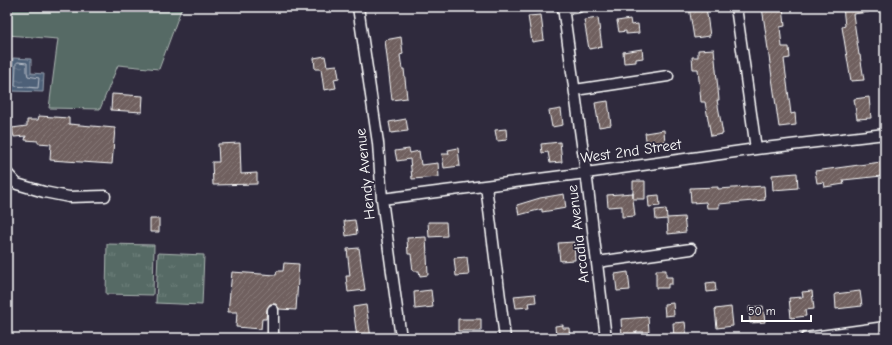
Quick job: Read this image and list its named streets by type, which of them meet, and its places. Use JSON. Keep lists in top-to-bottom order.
{
  "streets": {
    "street": ["West 2nd Street", "Hendy Avenue", "Arcadia Avenue"]
  },
  "crossings": [
    ["West 2nd Street", "Hendy Avenue"],
    ["West 2nd Street", "Arcadia Avenue"]
  ],
  "scale_bar": "50 m"
}
